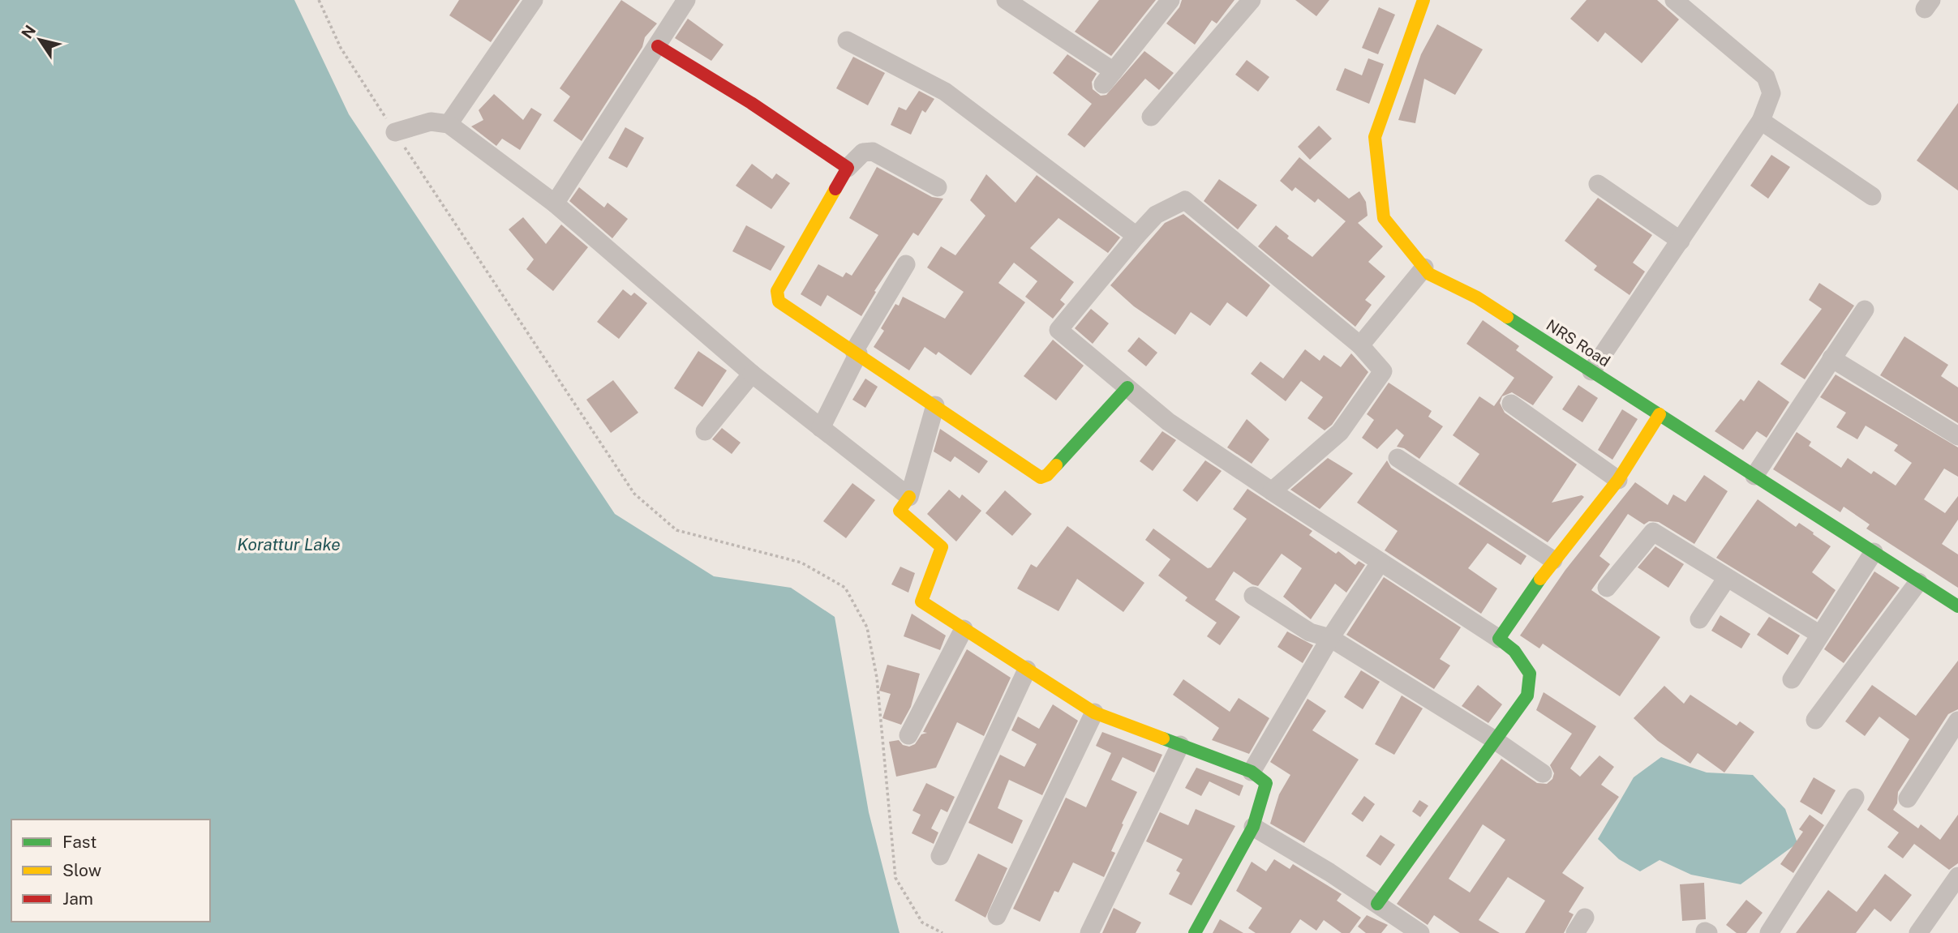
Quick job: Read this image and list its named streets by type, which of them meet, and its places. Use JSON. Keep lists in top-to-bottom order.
{
  "streets": {
    "street": ["NRS Road"]
  },
  "water": ["Korattur Lake"],
  "legend": ["Fast", "Slow", "Jam"],
  "north": "top left"
}
